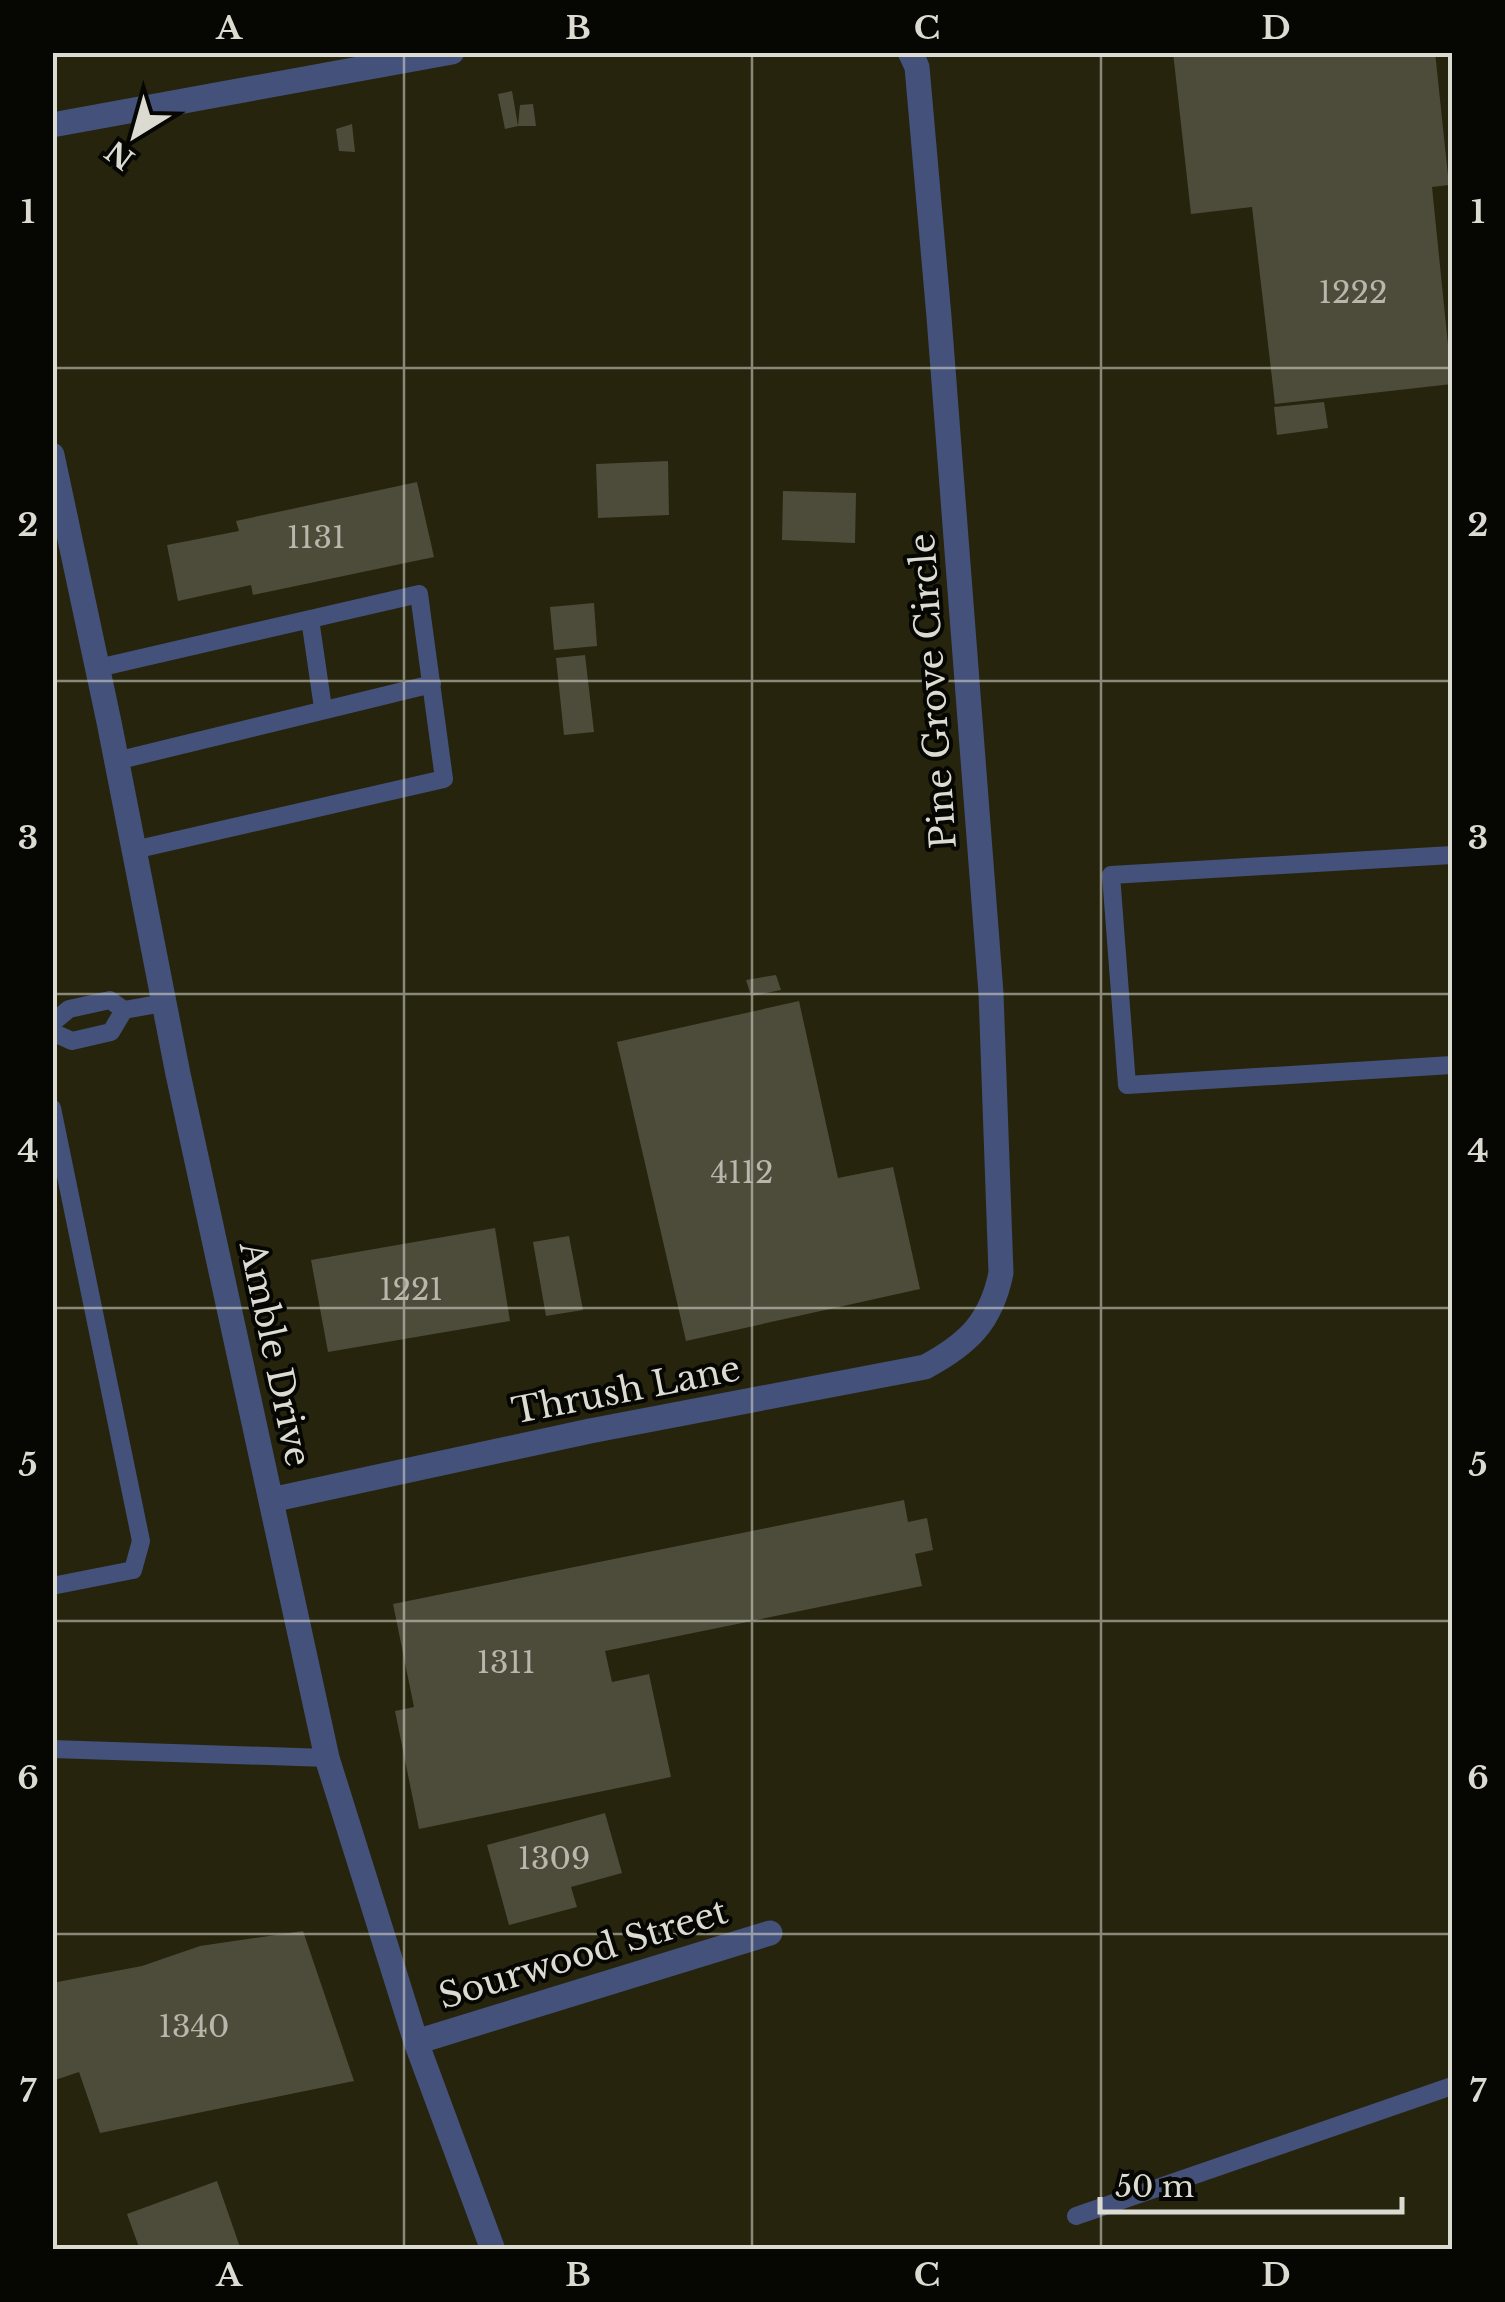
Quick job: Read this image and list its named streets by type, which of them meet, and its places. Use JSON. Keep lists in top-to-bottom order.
{
  "streets": {
    "street": [
      "Pine Grove Circle",
      "Amble Drive",
      "Thrush Lane",
      "Sourwood Street"
    ]
  },
  "crossings": [
    ["Pine Grove Circle", "Thrush Lane"],
    ["Amble Drive", "Thrush Lane"],
    ["Amble Drive", "Sourwood Street"]
  ],
  "house_numbers": [
    "1222",
    "1131",
    "4112",
    "1221",
    "1311",
    "1309",
    "1340"
  ],
  "scale_bar": "50 m",
  "north": "bottom left",
  "grid": {
    "columns": [
      "A",
      "B",
      "C",
      "D"
    ],
    "rows": [
      "1",
      "2",
      "3",
      "4",
      "5",
      "6",
      "7"
    ]
  }
}
